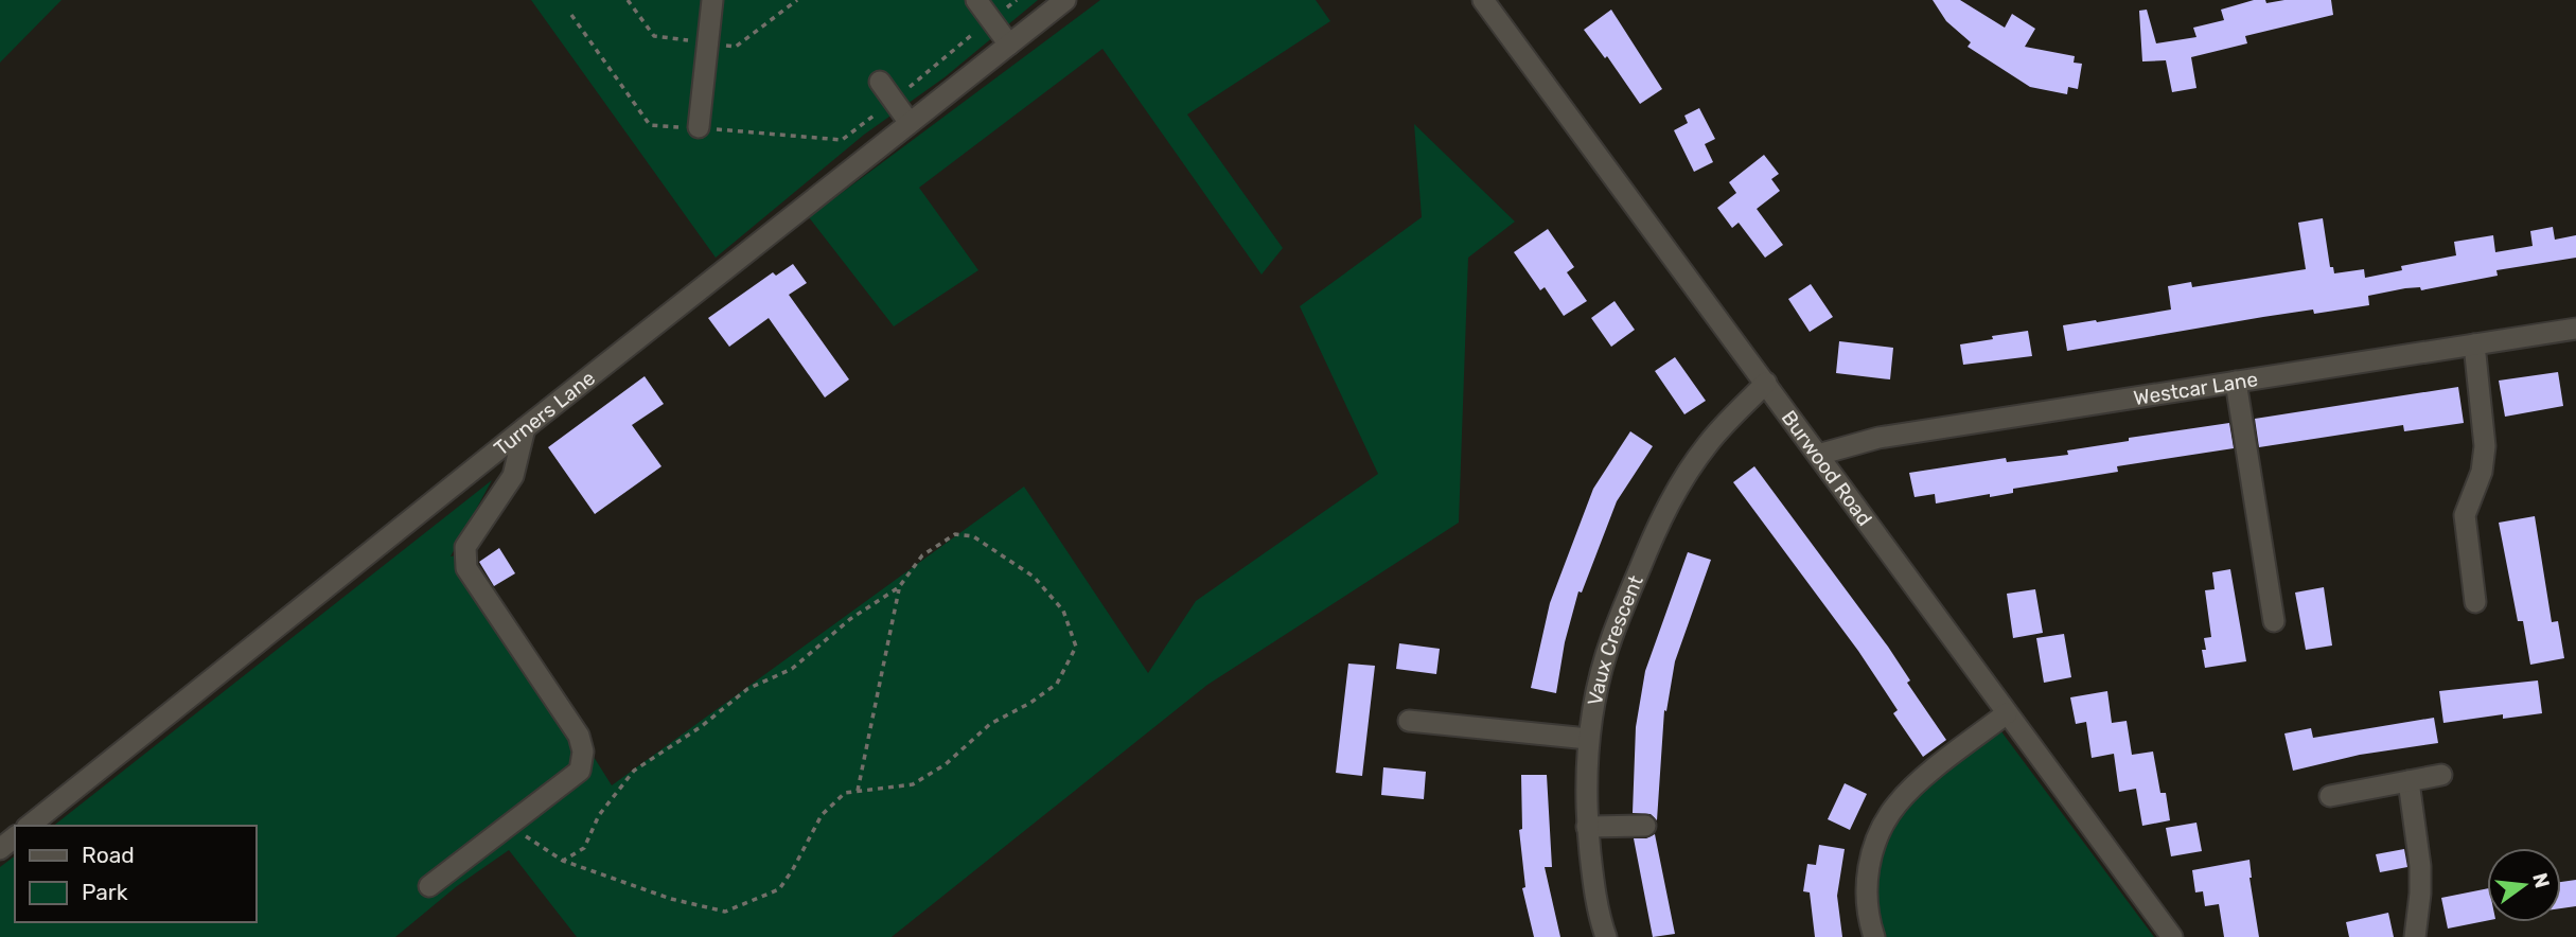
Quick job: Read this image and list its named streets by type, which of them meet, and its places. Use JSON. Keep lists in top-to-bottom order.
{
  "streets": {
    "street": [
      "Westcar Lane",
      "Turners Lane",
      "Burwood Road",
      "Vaux Crescent"
    ]
  },
  "crossings": [
    ["Westcar Lane", "Burwood Road"],
    ["Burwood Road", "Vaux Crescent"]
  ],
  "legend": ["Road", "Park"],
  "north": "right"
}
